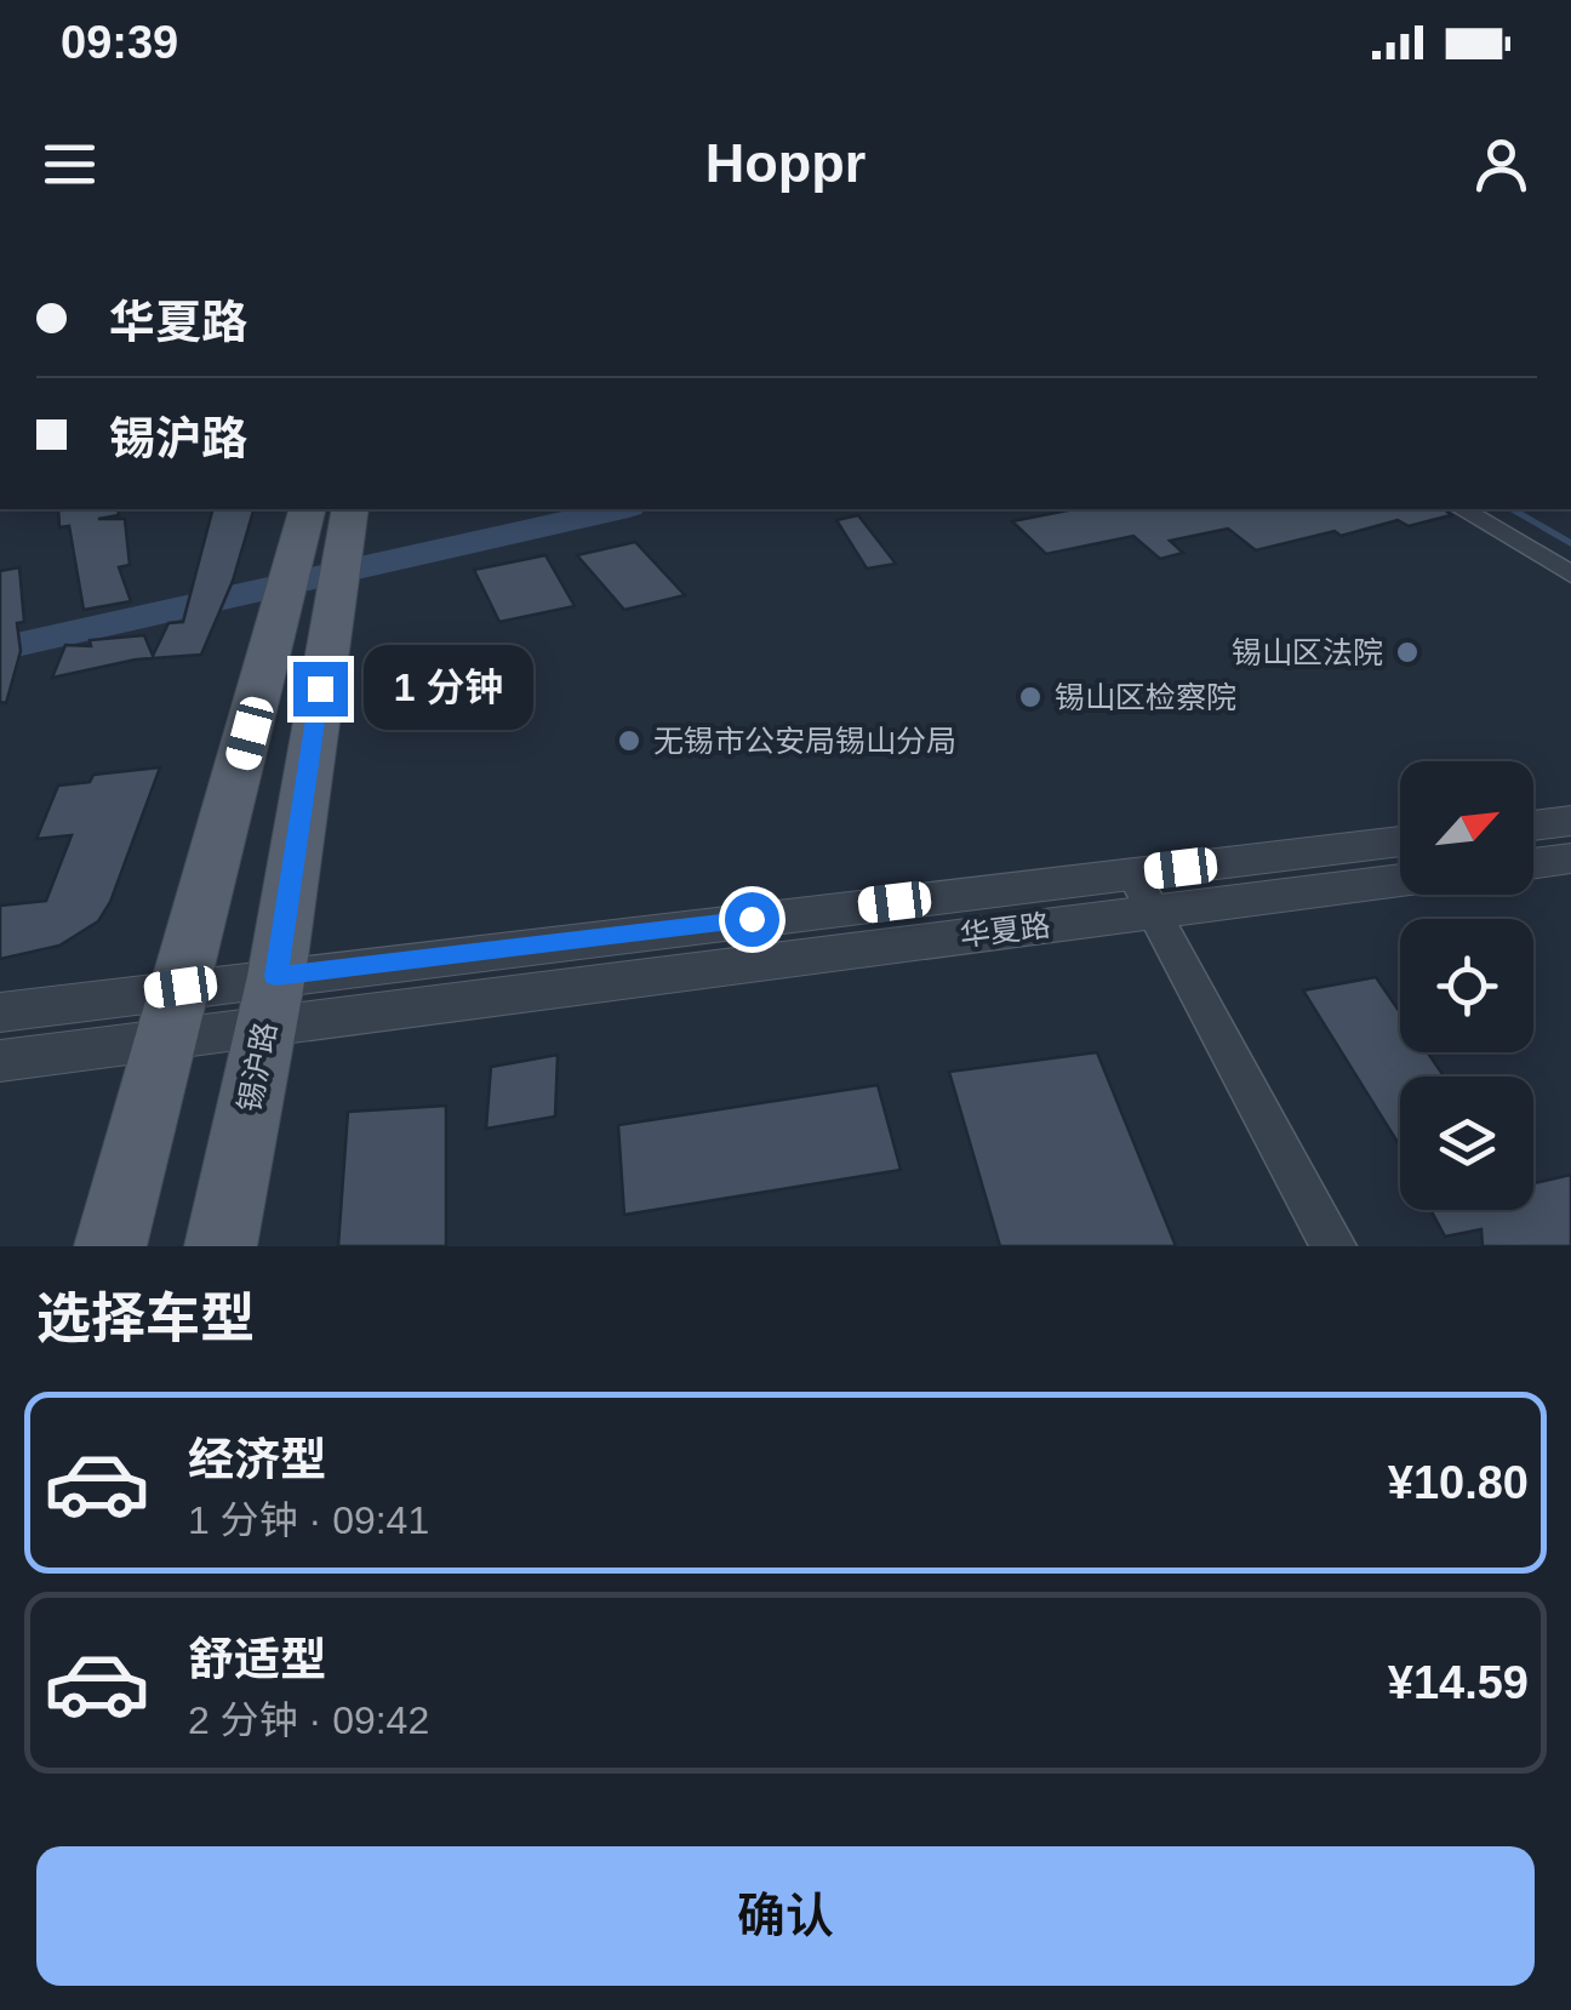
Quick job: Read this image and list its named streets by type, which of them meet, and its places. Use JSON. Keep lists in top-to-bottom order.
{
  "streets": {
    "main road": ["锡沪路"],
    "street": ["华夏路"]
  },
  "crossings": [
    ["华夏路", "锡沪路"]
  ],
  "places": ["锡山区法院", "锡山区检察院", "无锡市公安局锡山分局"],
  "north": "top right",
  "page": {
    "status": "09:39",
    "header": "Hoppr",
    "banner": ["华夏路", "锡沪路"],
    "bubble": "1 分钟",
    "heading": "选择车型",
    "list": [
      {
        "name": "经济型",
        "note": "1 分钟 · 09:41",
        "value": "¥10.80"
      },
      {
        "name": "舒适型",
        "note": "2 分钟 · 09:42",
        "value": "¥14.59"
      }
    ],
    "buttons": "确认"
  }
}
